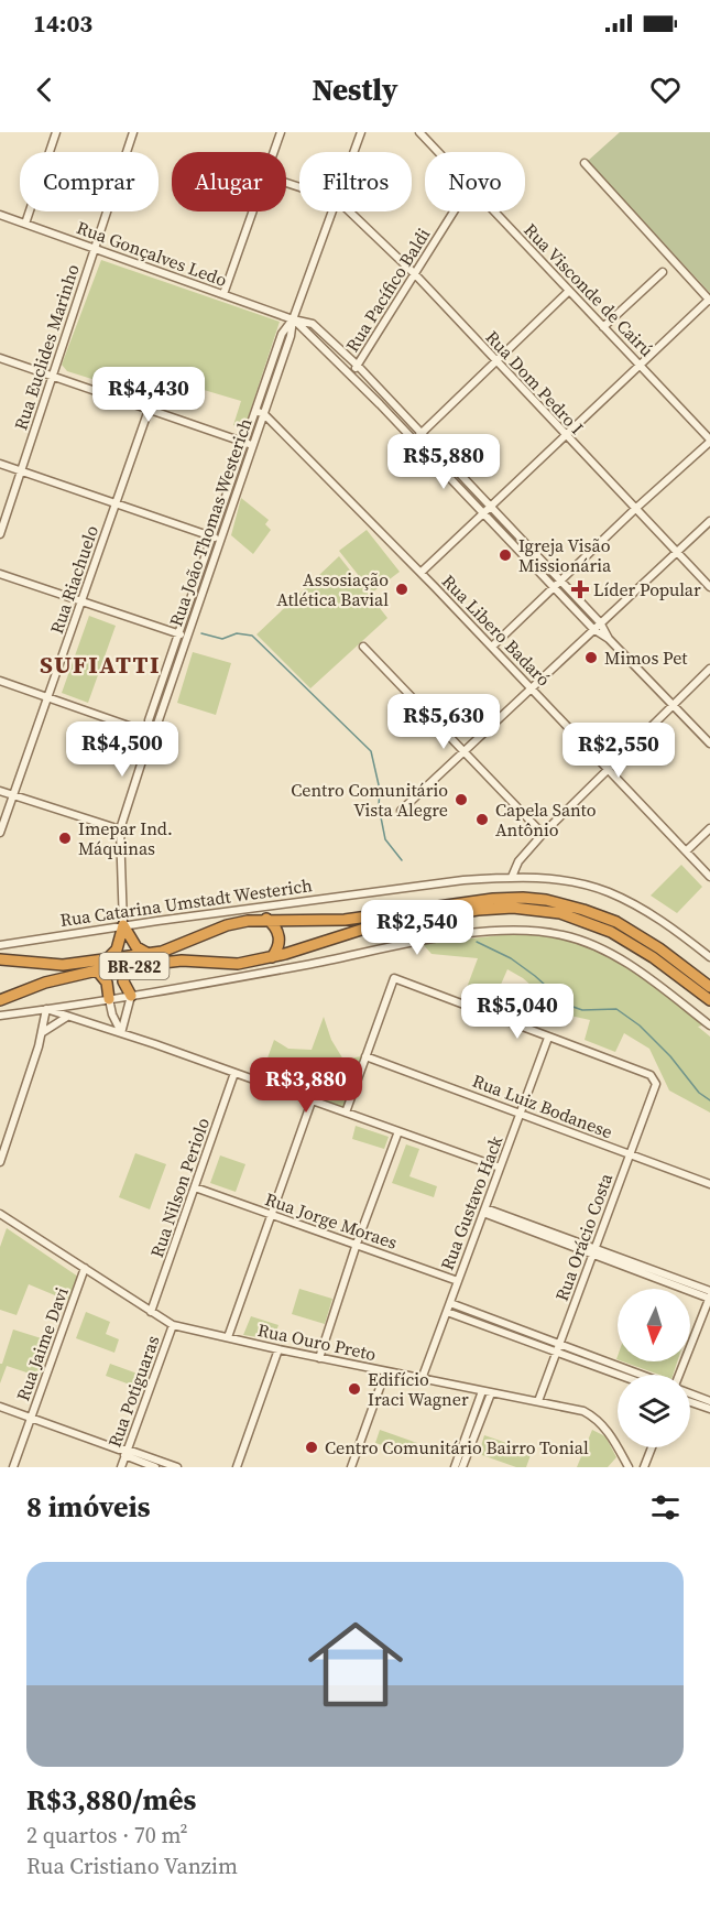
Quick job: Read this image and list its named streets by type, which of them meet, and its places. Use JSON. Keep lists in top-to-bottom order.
{
  "streets": {
    "highway": ["BR-282"],
    "street": [
      "Rua Gonçalves Ledo",
      "Rua Pacífico Baldi",
      "Rua Visconde de Cairú",
      "Rua Euclides Marinho",
      "Rua Dom Pedro I",
      "Rua João Thomas Westerich",
      "Rua Riachuelo",
      "Rua Libero Badaró",
      "Rua Catarina Umstadt Westerich",
      "Rua Luiz Bodanese",
      "Rua Nilson Periolo",
      "Rua Gustavo Hack",
      "Rua Jorge Moraes",
      "Rua Orácio Costa",
      "Rua Ouro Preto",
      "Rua Jaime Davi",
      "Rua Potiguaras"
    ]
  },
  "crossings": [
    ["Rua Gonçalves Ledo", "Rua Pacífico Baldi"],
    ["Rua Gonçalves Ledo", "Rua Euclides Marinho"],
    ["Rua Gonçalves Ledo", "Rua João Thomas Westerich"],
    ["Rua Pacífico Baldi", "Rua Dom Pedro I"],
    ["Rua João Thomas Westerich", "Rua Libero Badaró"],
    ["Rua João Thomas Westerich", "Rua Catarina Umstadt Westerich"],
    ["Rua Luiz Bodanese", "Rua Gustavo Hack"],
    ["Rua Luiz Bodanese", "Rua Orácio Costa"],
    ["Rua Nilson Periolo", "Rua Jorge Moraes"],
    ["Rua Nilson Periolo", "Rua Ouro Preto"],
    ["Rua Gustavo Hack", "Rua Jorge Moraes"],
    ["Rua Gustavo Hack", "Rua Orácio Costa"],
    ["Rua Gustavo Hack", "Rua Ouro Preto"],
    ["Rua Orácio Costa", "Rua Ouro Preto"],
    ["Rua Ouro Preto", "Rua Jaime Davi"],
    ["Rua Ouro Preto", "Rua Potiguaras"]
  ],
  "districts": ["SUFIATTI"],
  "places": {
    "other": [
      "Igreja Visão Missionária",
      "Assosiação Atlética Bavial",
      "Mimos Pet",
      "Centro Comunitário Vista Alegre",
      "Capela Santo Antônio",
      "Imepar Ind. Máquinas",
      "Edifício Iraci Wagner",
      "Centro Comunitário Bairro Tonial"
    ],
    "health": ["Líder Popular"]
  },
  "north": "bottom",
  "page": {
    "status": "14:03",
    "header": "Nestly",
    "chip": [
      "Comprar",
      "Alugar",
      "Filtros",
      "Novo"
    ],
    "price": [
      "R$4,430",
      "R$5,880",
      "R$5,630",
      "R$4,500",
      "R$2,550",
      "R$2,540",
      "R$5,040",
      "R$3,880"
    ],
    "heading": "8 imóveis",
    "list": [
      {
        "name": "R$3,880/mês",
        "note": "2 quartos · 70 m² · Rua Cristiano Vanzim"
      }
    ]
  }
}
